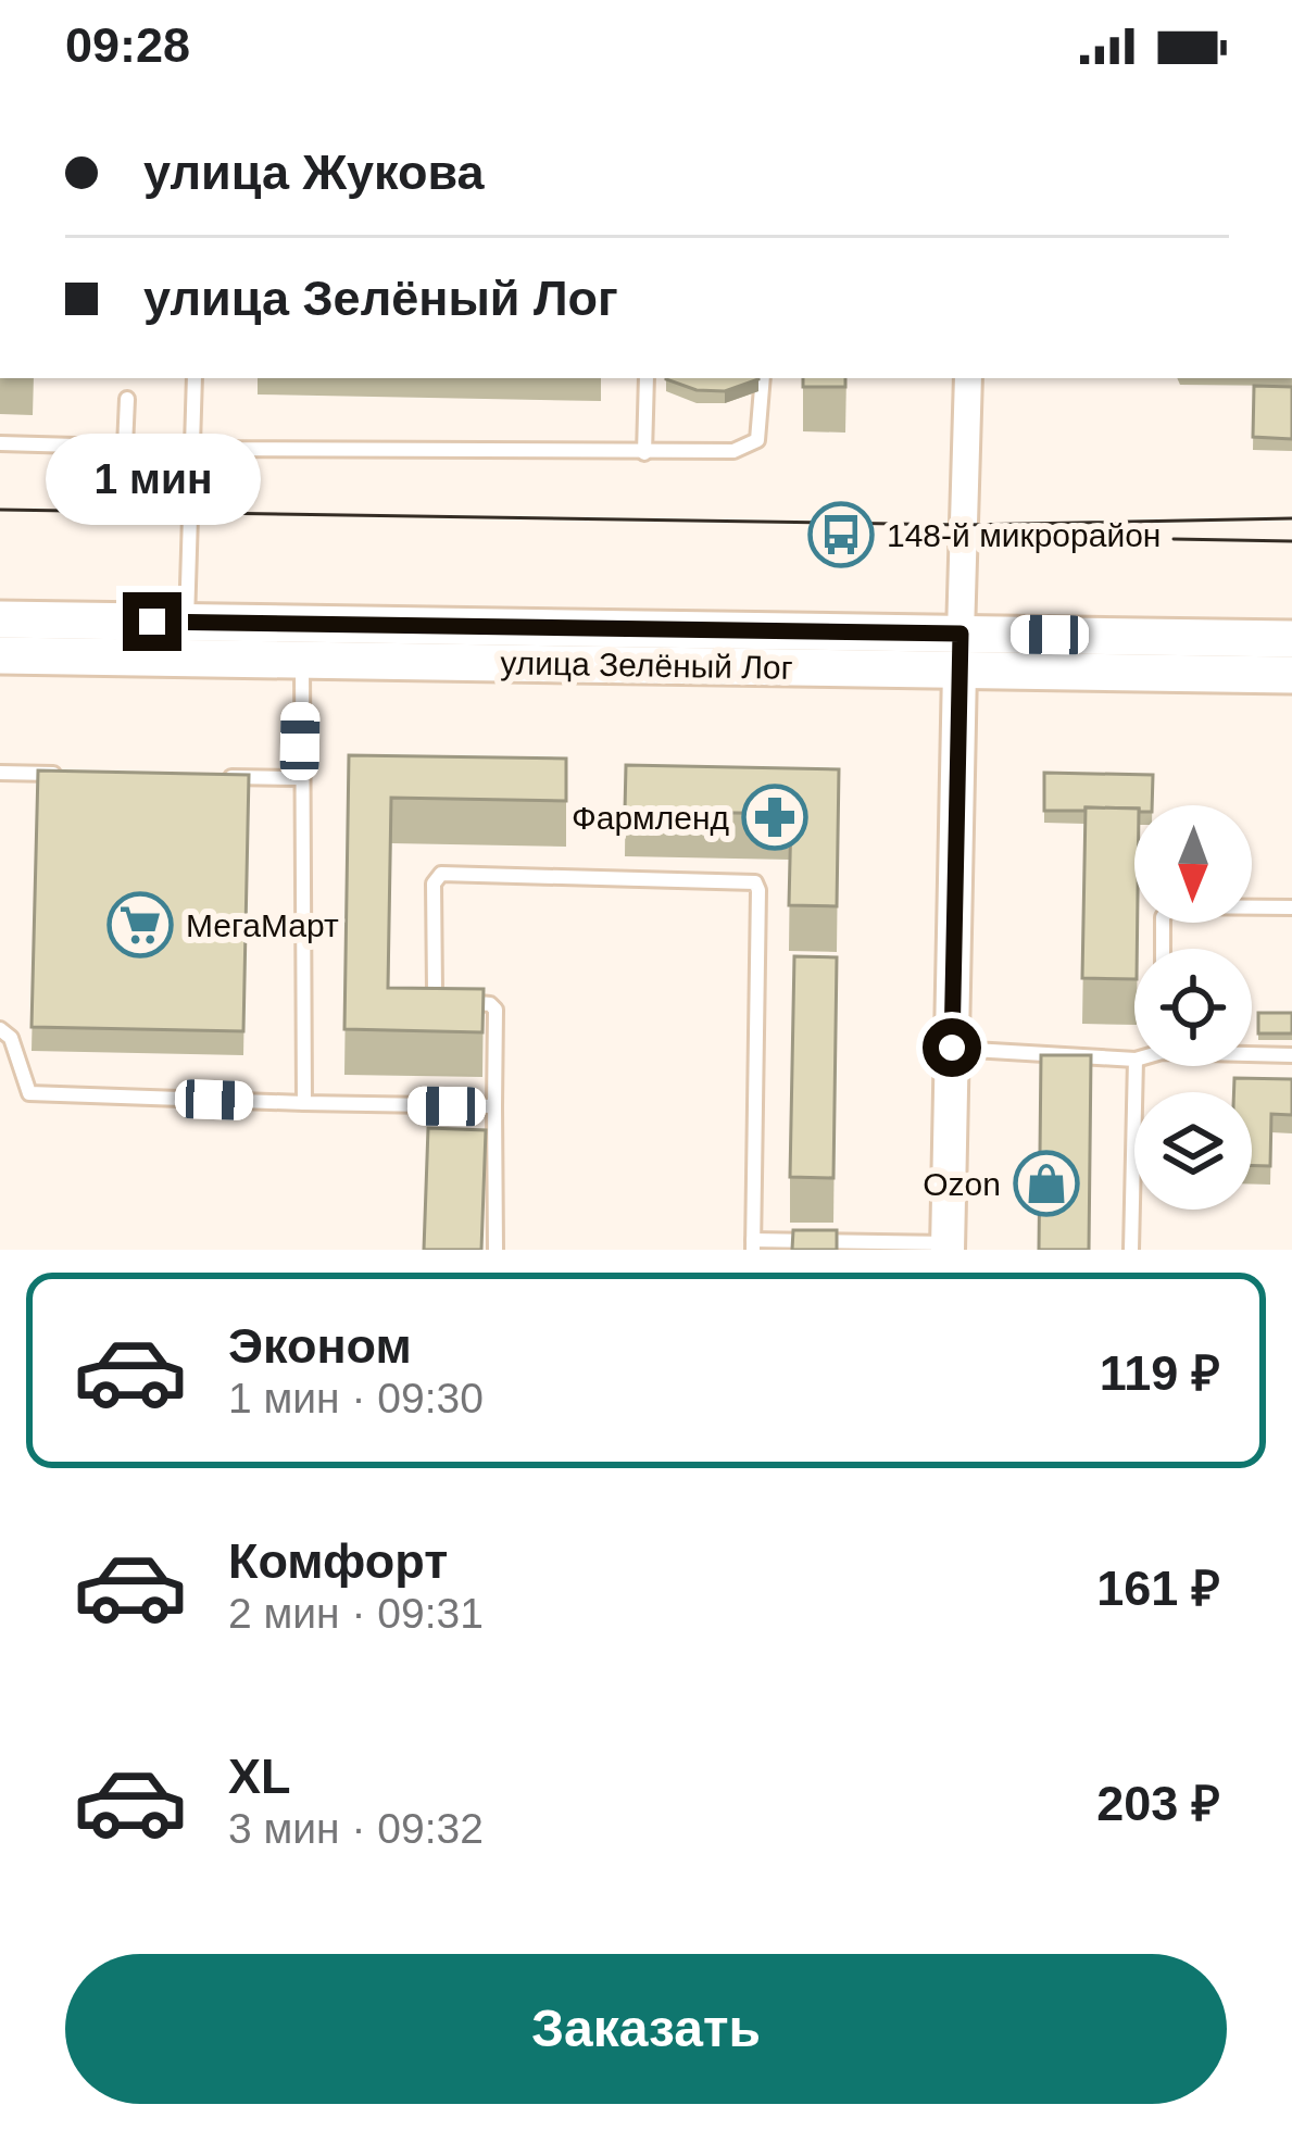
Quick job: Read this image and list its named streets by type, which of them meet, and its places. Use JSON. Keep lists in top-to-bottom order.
{
  "streets": {
    "main road": ["улица Зелёный Лог"]
  },
  "places": {
    "bus stop": ["148-й микрорайон"],
    "pharmacy": ["Фармленд"],
    "supermarket": ["МегаМарт"],
    "shop": ["Ozon"]
  },
  "north": "bottom",
  "page": {
    "status": "09:28",
    "banner": ["улица Жукова", "улица Зелёный Лог"],
    "bubble": "1 мин",
    "list": [
      {
        "name": "Эконом",
        "note": "1 мин · 09:30",
        "value": "119 ₽"
      },
      {
        "name": "Комфорт",
        "note": "2 мин · 09:31",
        "value": "161 ₽"
      },
      {
        "name": "XL",
        "note": "3 мин · 09:32",
        "value": "203 ₽"
      }
    ],
    "buttons": "Заказать"
  }
}
